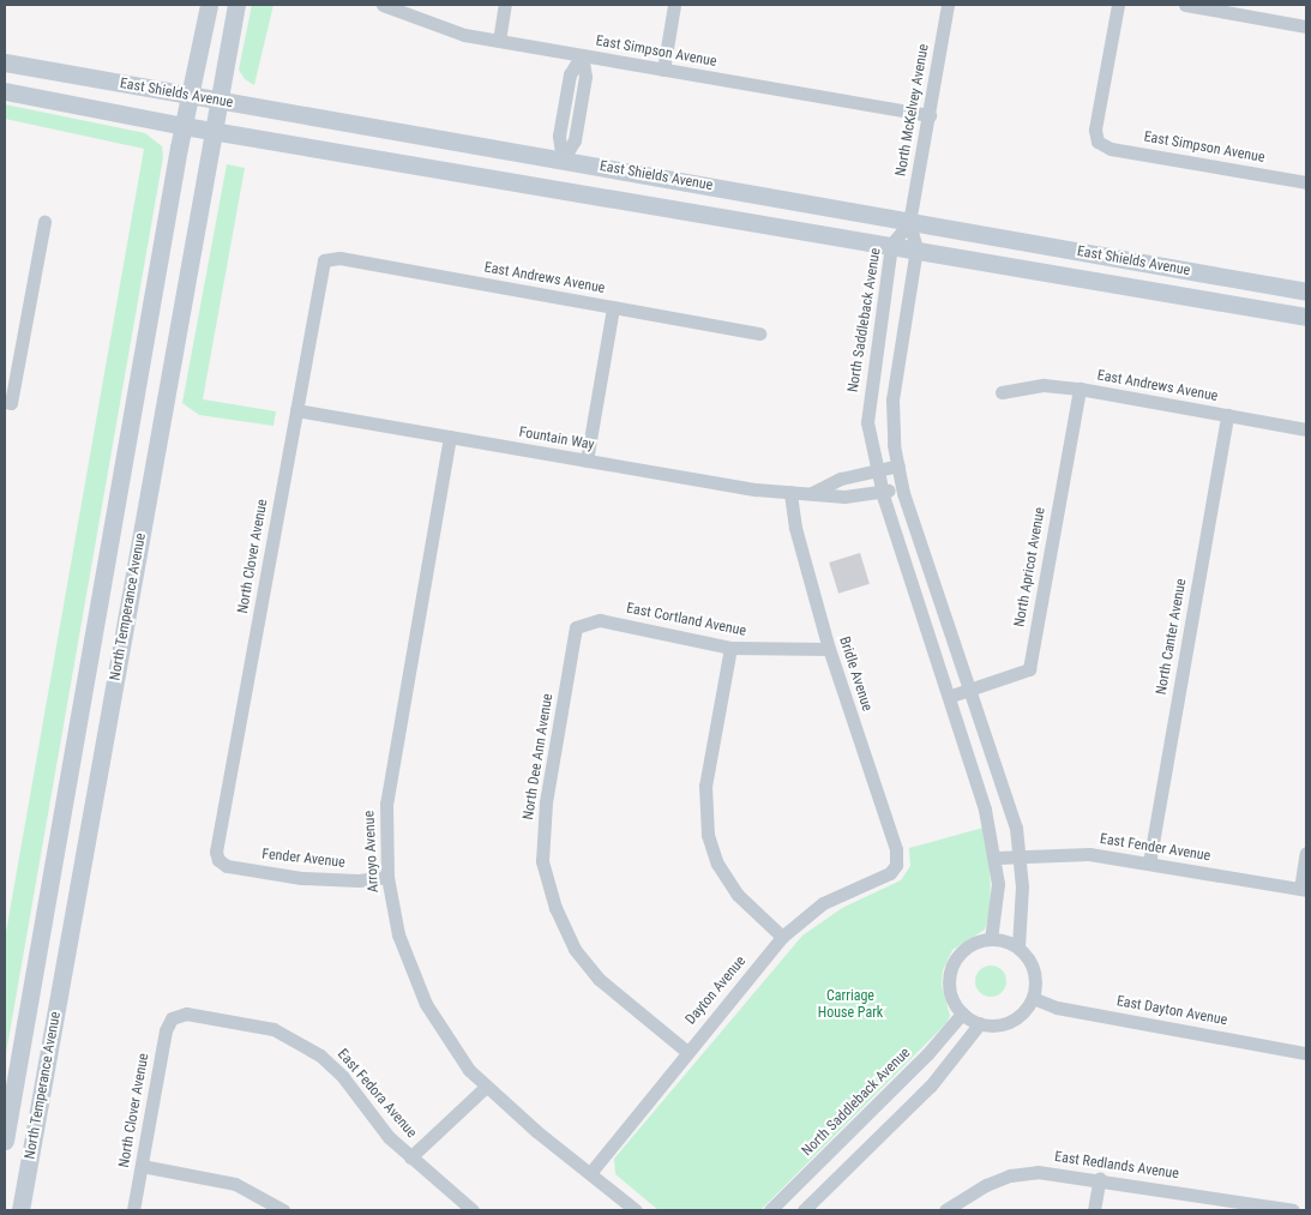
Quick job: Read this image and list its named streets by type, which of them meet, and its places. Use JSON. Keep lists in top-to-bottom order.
{
  "streets": {
    "main road": ["East Shields Avenue", "North Temperance Avenue"],
    "street": [
      "East Simpson Avenue",
      "North McKelvey Avenue",
      "East Andrews Avenue",
      "North Saddleback Avenue",
      "Fountain Way",
      "North Clover Avenue",
      "North Apricot Avenue",
      "East Cortland Avenue",
      "North Canter Avenue",
      "Bridle Avenue",
      "North Dee Ann Avenue",
      "East Fender Avenue",
      "Arroyo Avenue",
      "Fender Avenue",
      "Dayton Avenue",
      "East Dayton Avenue",
      "East Fedora Avenue",
      "East Redlands Avenue"
    ]
  },
  "crossings": [
    ["East Simpson Avenue", "North McKelvey Avenue"],
    ["East Shields Avenue", "North McKelvey Avenue"],
    ["East Shields Avenue", "North Saddleback Avenue"],
    ["East Shields Avenue", "North Temperance Avenue"],
    ["North McKelvey Avenue", "North Saddleback Avenue"],
    ["East Andrews Avenue", "North Clover Avenue"],
    ["East Andrews Avenue", "North Apricot Avenue"],
    ["East Andrews Avenue", "North Canter Avenue"],
    ["North Saddleback Avenue", "Fountain Way"],
    ["North Saddleback Avenue", "North Apricot Avenue"],
    ["North Saddleback Avenue", "East Fender Avenue"],
    ["North Saddleback Avenue", "East Dayton Avenue"],
    ["Fountain Way", "North Clover Avenue"],
    ["Fountain Way", "Bridle Avenue"],
    ["Fountain Way", "Arroyo Avenue"],
    ["North Clover Avenue", "Fender Avenue"],
    ["North Clover Avenue", "East Fedora Avenue"],
    ["East Cortland Avenue", "Bridle Avenue"],
    ["East Cortland Avenue", "North Dee Ann Avenue"],
    ["North Canter Avenue", "East Fender Avenue"],
    ["Bridle Avenue", "Dayton Avenue"],
    ["North Dee Ann Avenue", "Dayton Avenue"],
    ["Arroyo Avenue", "Fender Avenue"],
    ["Arroyo Avenue", "Dayton Avenue"]
  ],
  "parks": ["Carriage House Park"]
}
